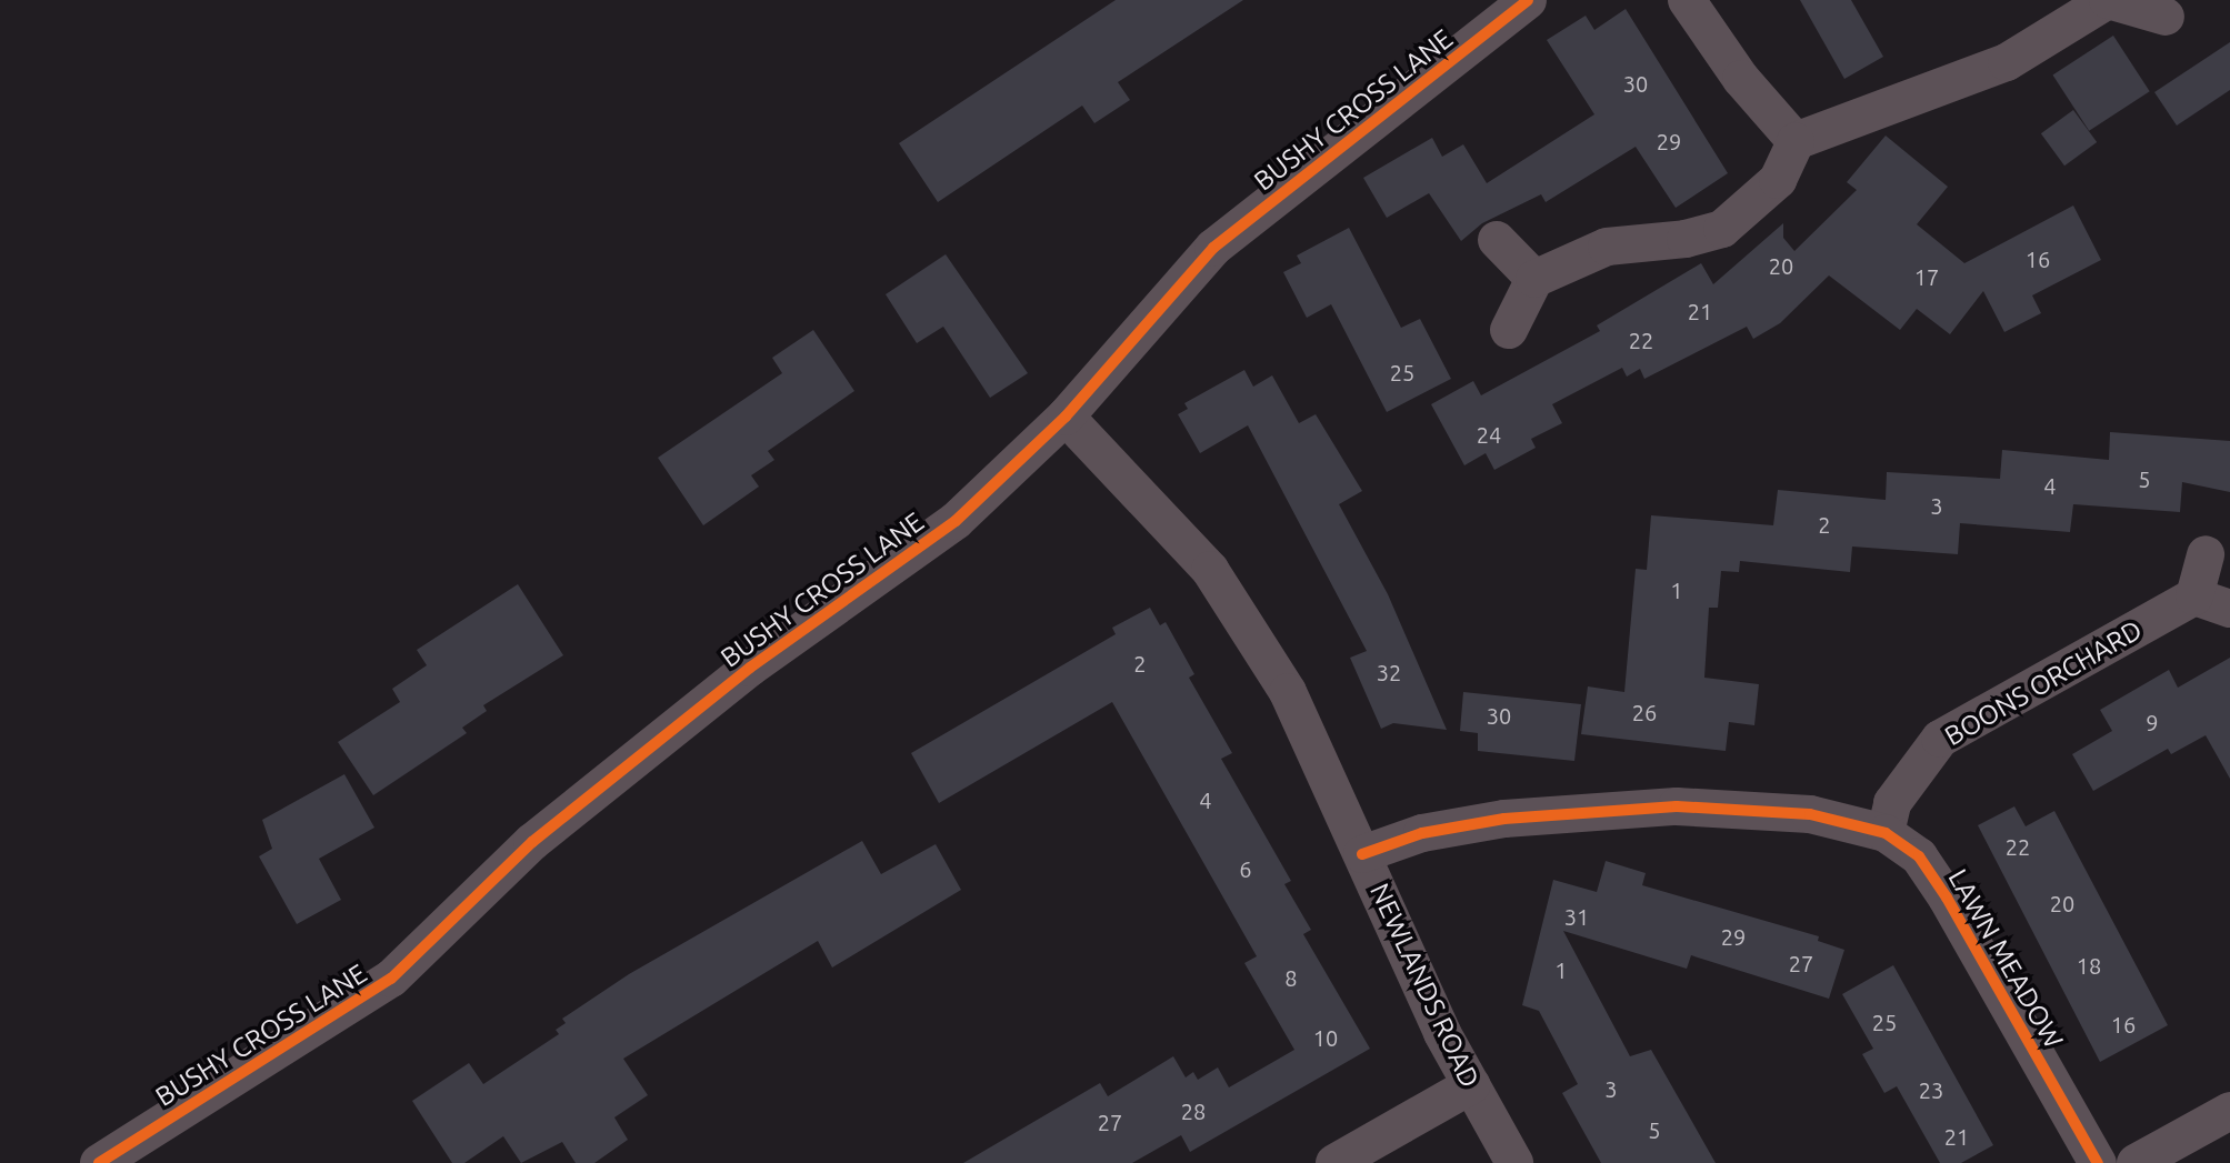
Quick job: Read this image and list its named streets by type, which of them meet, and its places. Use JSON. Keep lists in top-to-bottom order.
{
  "streets": {
    "street": [
      "BUSHY CROSS LANE",
      "BOONS ORCHARD",
      "LAWN MEADOW",
      "NEWLANDS ROAD"
    ]
  },
  "crossings": [
    ["BUSHY CROSS LANE", "NEWLANDS ROAD"],
    ["BOONS ORCHARD", "LAWN MEADOW"],
    ["LAWN MEADOW", "NEWLANDS ROAD"]
  ],
  "house_numbers": [
    "30",
    "29",
    "16",
    "20",
    "17",
    "21",
    "22",
    "25",
    "24",
    "5",
    "4",
    "3",
    "2",
    "1",
    "2",
    "32",
    "26",
    "30",
    "9",
    "4",
    "22",
    "6",
    "20",
    "31",
    "29",
    "27",
    "18",
    "1",
    "8",
    "25",
    "16",
    "10",
    "3",
    "23",
    "28",
    "27",
    "5",
    "21"
  ]
}
